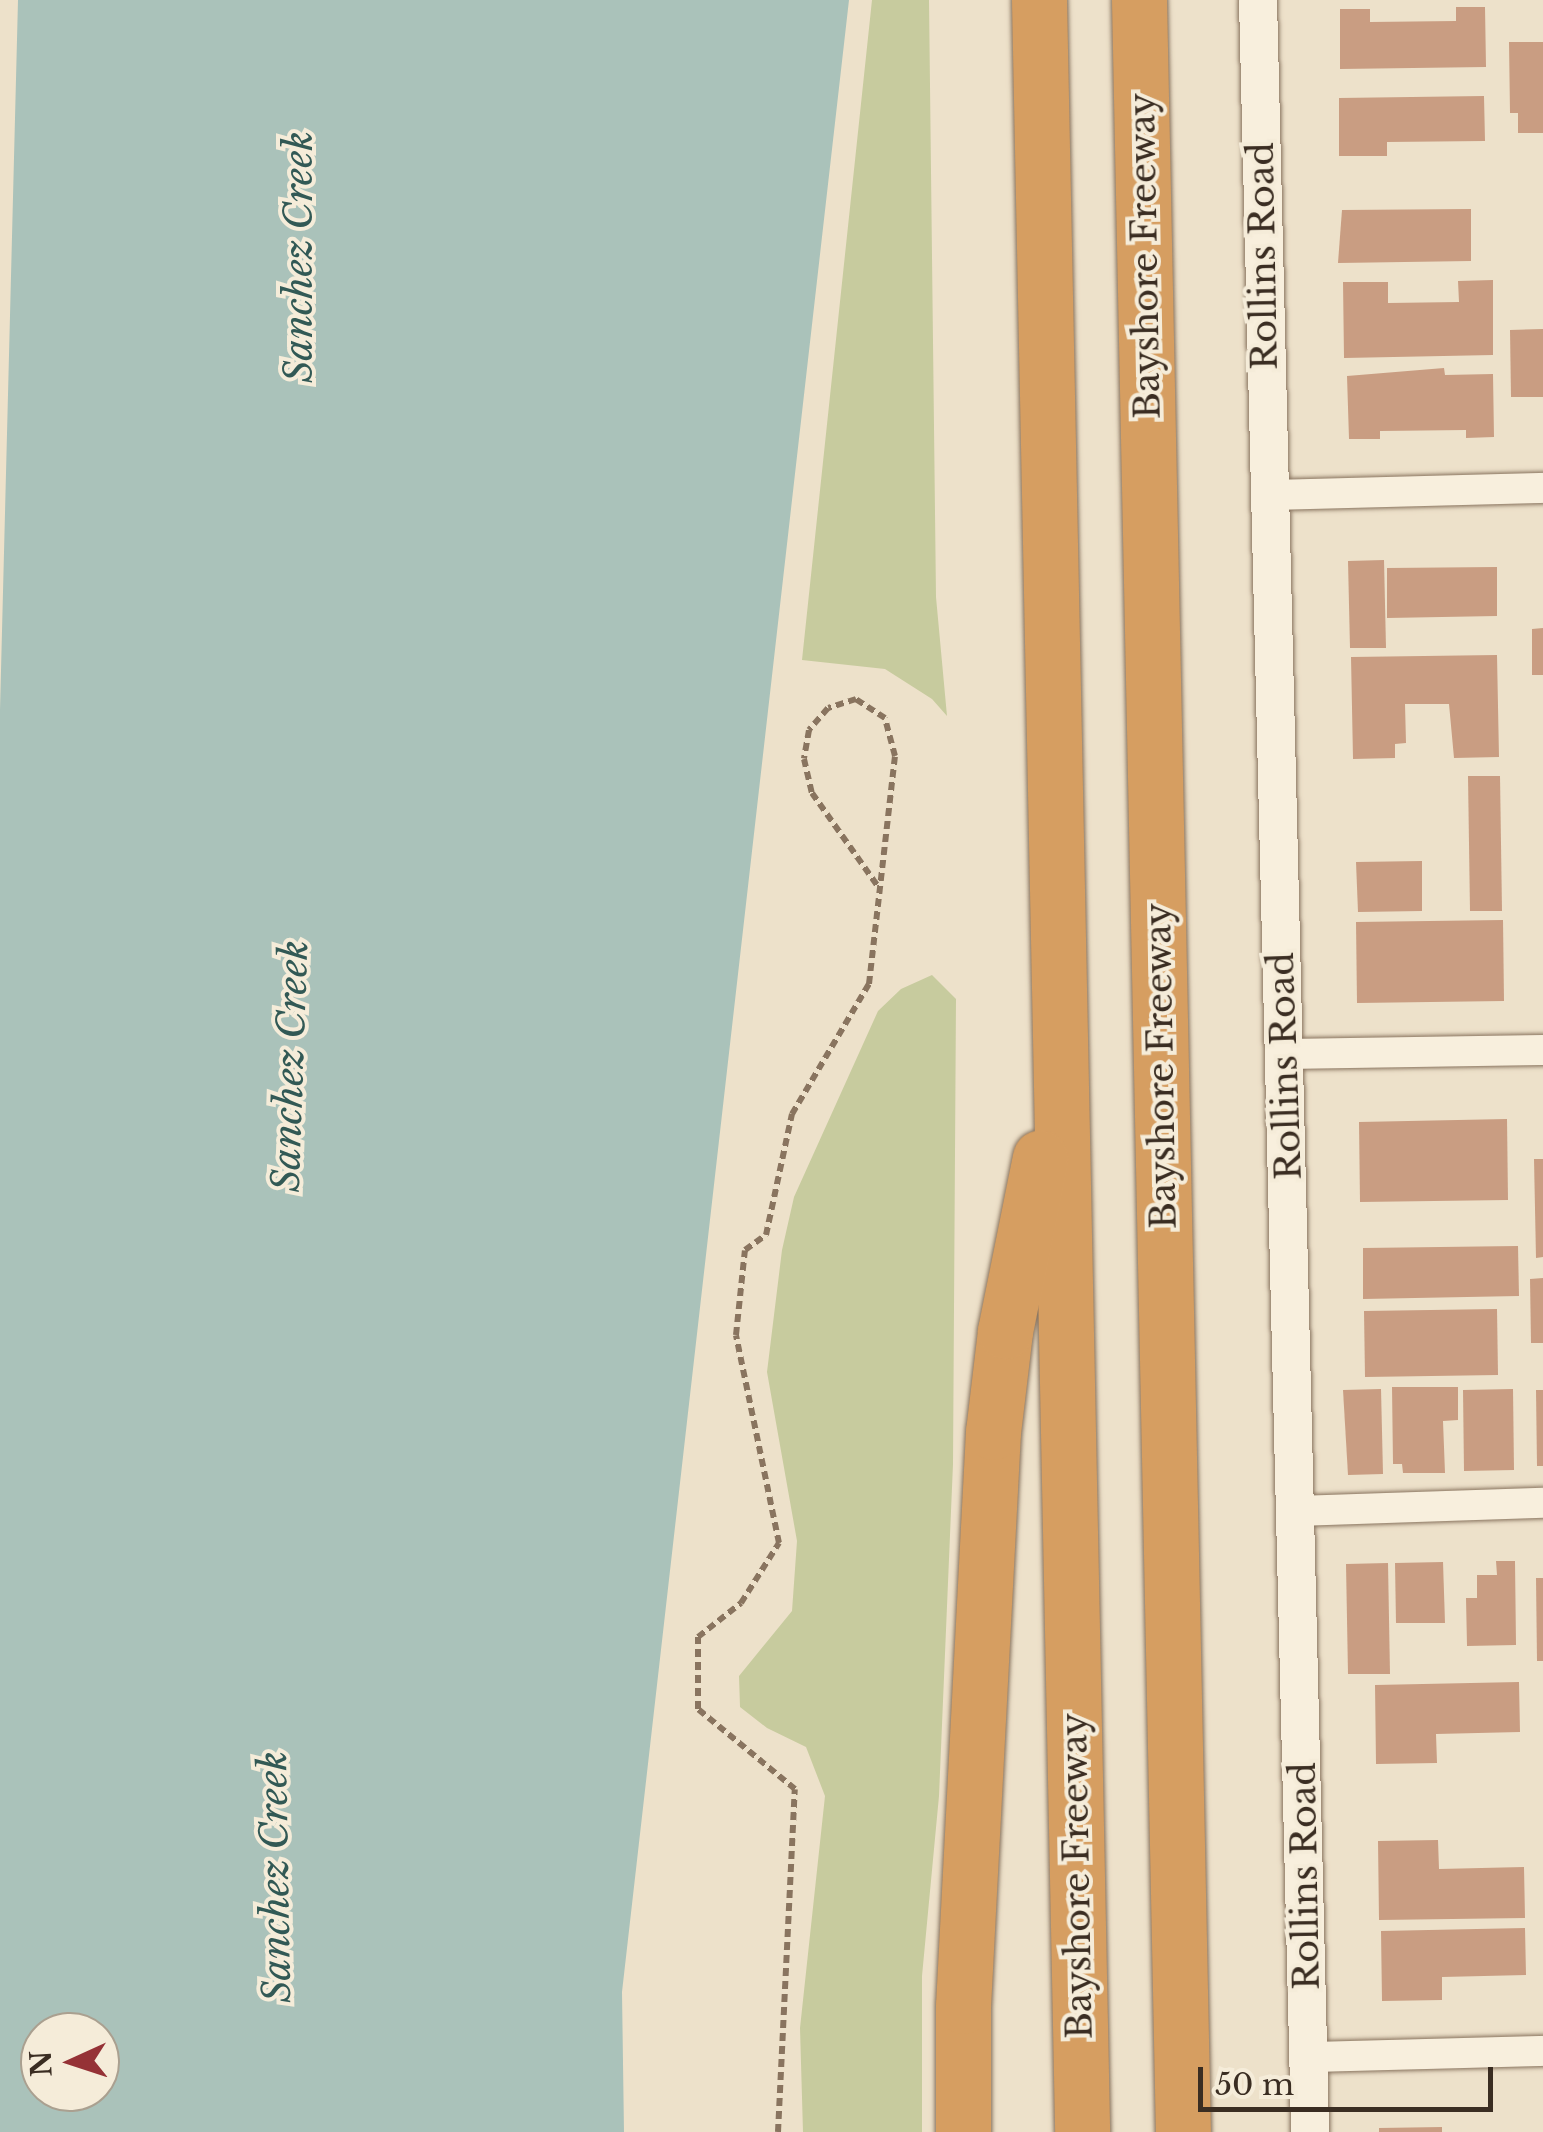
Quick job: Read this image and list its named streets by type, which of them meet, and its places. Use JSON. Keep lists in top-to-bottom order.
{
  "streets": {
    "highway": ["Bayshore Freeway"],
    "street": ["Rollins Road"]
  },
  "water": ["Sanchez Creek"],
  "scale_bar": "50 m",
  "north": "left"
}
